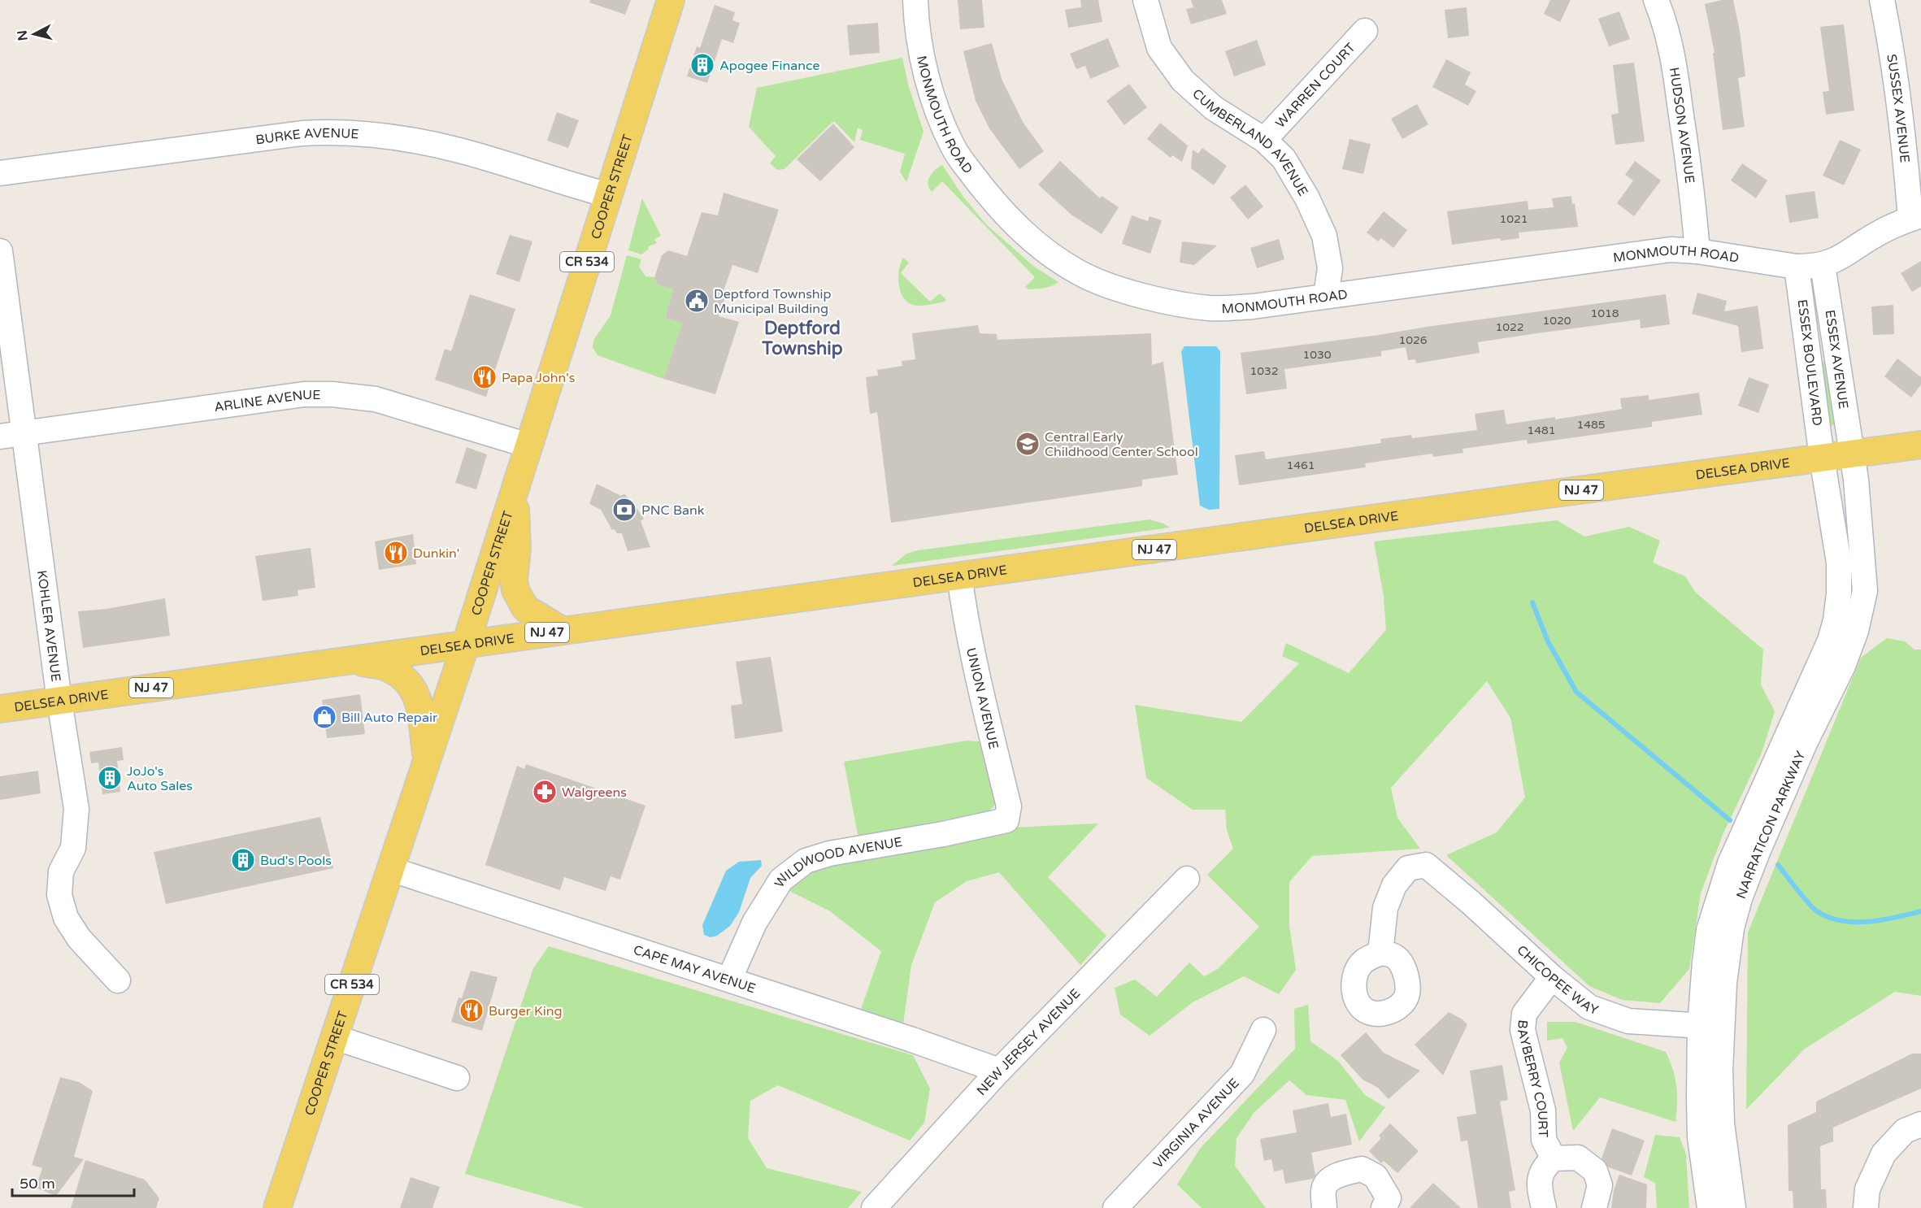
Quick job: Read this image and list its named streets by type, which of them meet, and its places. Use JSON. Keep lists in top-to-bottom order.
{
  "streets": {
    "main road": [
      "COOPER STREET",
      "CR 534",
      "DELSEA DRIVE",
      "NJ 47"
    ],
    "street": [
      "WARREN COURT",
      "SUSSEX AVENUE",
      "MONMOUTH ROAD",
      "HUDSON AVENUE",
      "BURKE AVENUE",
      "CUMBERLAND AVENUE",
      "ESSEX AVENUE",
      "ESSEX BOULEVARD",
      "ARLINE AVENUE",
      "KOHLER AVENUE",
      "UNION AVENUE",
      "NARRATICON PARKWAY",
      "WILDWOOD AVENUE",
      "CAPE MAY AVENUE",
      "CHICOPEE WAY",
      "NEW JERSEY AVENUE",
      "BAYBERRY COURT",
      "VIRGINIA AVENUE"
    ]
  },
  "crossings": [
    ["WARREN COURT", "CUMBERLAND AVENUE"],
    ["SUSSEX AVENUE", "MONMOUTH ROAD"],
    ["MONMOUTH ROAD", "HUDSON AVENUE"],
    ["MONMOUTH ROAD", "CUMBERLAND AVENUE"],
    ["MONMOUTH ROAD", "ESSEX AVENUE"],
    ["MONMOUTH ROAD", "ESSEX BOULEVARD"],
    ["BURKE AVENUE", "COOPER STREET"],
    ["COOPER STREET", "ARLINE AVENUE"],
    ["COOPER STREET", "DELSEA DRIVE"],
    ["COOPER STREET", "CAPE MAY AVENUE"],
    ["ESSEX AVENUE", "DELSEA DRIVE"],
    ["ESSEX AVENUE", "NARRATICON PARKWAY"],
    ["ESSEX BOULEVARD", "DELSEA DRIVE"],
    ["ESSEX BOULEVARD", "NARRATICON PARKWAY"],
    ["ARLINE AVENUE", "KOHLER AVENUE"],
    ["DELSEA DRIVE", "KOHLER AVENUE"],
    ["DELSEA DRIVE", "UNION AVENUE"],
    ["DELSEA DRIVE", "NARRATICON PARKWAY"],
    ["UNION AVENUE", "WILDWOOD AVENUE"],
    ["NARRATICON PARKWAY", "CHICOPEE WAY"],
    ["WILDWOOD AVENUE", "CAPE MAY AVENUE"],
    ["CAPE MAY AVENUE", "NEW JERSEY AVENUE"],
    ["CHICOPEE WAY", "BAYBERRY COURT"]
  ],
  "districts": ["Deptford Township"],
  "places": {
    "building": ["Apogee Finance", "JoJo's Auto Sales", "Bud's Pools"],
    "public building": ["Deptford Township Municipal Building"],
    "restaurant": ["Papa John's", "Dunkin'", "Burger King"],
    "school or university": ["Central Early Childhood Center School"],
    "bank": ["PNC Bank"],
    "shop": ["Bill Auto Repair"],
    "pharmacy": ["Walgreens"]
  },
  "house_numbers": [
    "1021",
    "1018",
    "1020",
    "1022",
    "1026",
    "1030",
    "1032",
    "1485",
    "1481",
    "1461"
  ],
  "scale_bar": "50 m",
  "north": "left"
}
